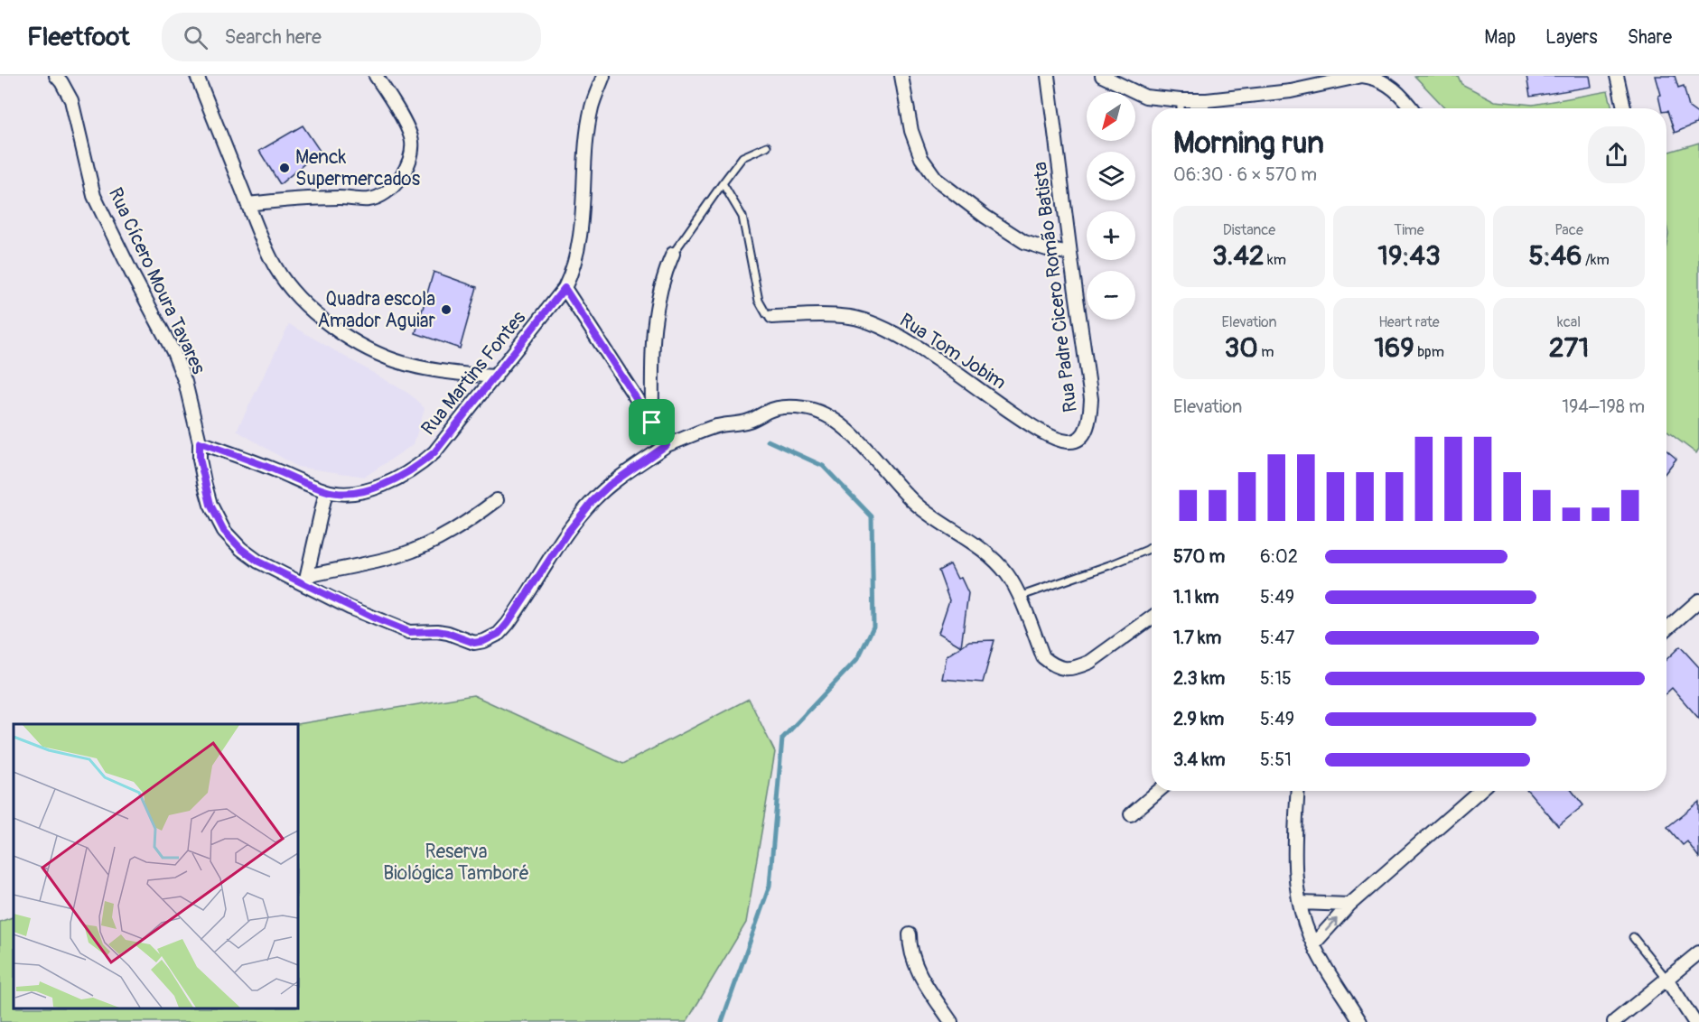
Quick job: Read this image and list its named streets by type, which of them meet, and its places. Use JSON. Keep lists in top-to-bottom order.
{
  "streets": {
    "street": [
      "Rua Cícero Moura Tavares",
      "Rua Padre Cicero Romão Batista",
      "Rua Tom Jobim",
      "Rua Martins Fontes"
    ]
  },
  "crossings": [
    ["Rua Cícero Moura Tavares", "Rua Martins Fontes"],
    ["Rua Padre Cicero Romão Batista", "Rua Tom Jobim"]
  ],
  "parks": ["Reserva Biológica Tamboré"],
  "places": ["Menck Supermercados", "Quadra escola Amador Aguiar"],
  "north": "bottom left",
  "page": {
    "header": "Fleetfoot",
    "search": "Search here",
    "nav": ["Map", "Layers", "Share"],
    "map_buttons": ["+", "−"],
    "heading": ["Morning run", "06:30 · 6 × 570 m"],
    "stats": [
      ["Distance", "3.42 km"],
      ["Time", "19:43"],
      ["Pace", "5:46 /km"],
      ["Elevation", "30 m"],
      ["Heart rate", "169 bpm"],
      ["kcal", "271"]
    ],
    "chart": ["Elevation", "194–198 m"],
    "list": [
      {
        "name": "570 m",
        "note": "6:02"
      },
      {
        "name": "1.1 km",
        "note": "5:49"
      },
      {
        "name": "1.7 km",
        "note": "5:47"
      },
      {
        "name": "2.3 km",
        "note": "5:15"
      },
      {
        "name": "2.9 km",
        "note": "5:49"
      },
      {
        "name": "3.4 km",
        "note": "5:51"
      }
    ]
  }
}
